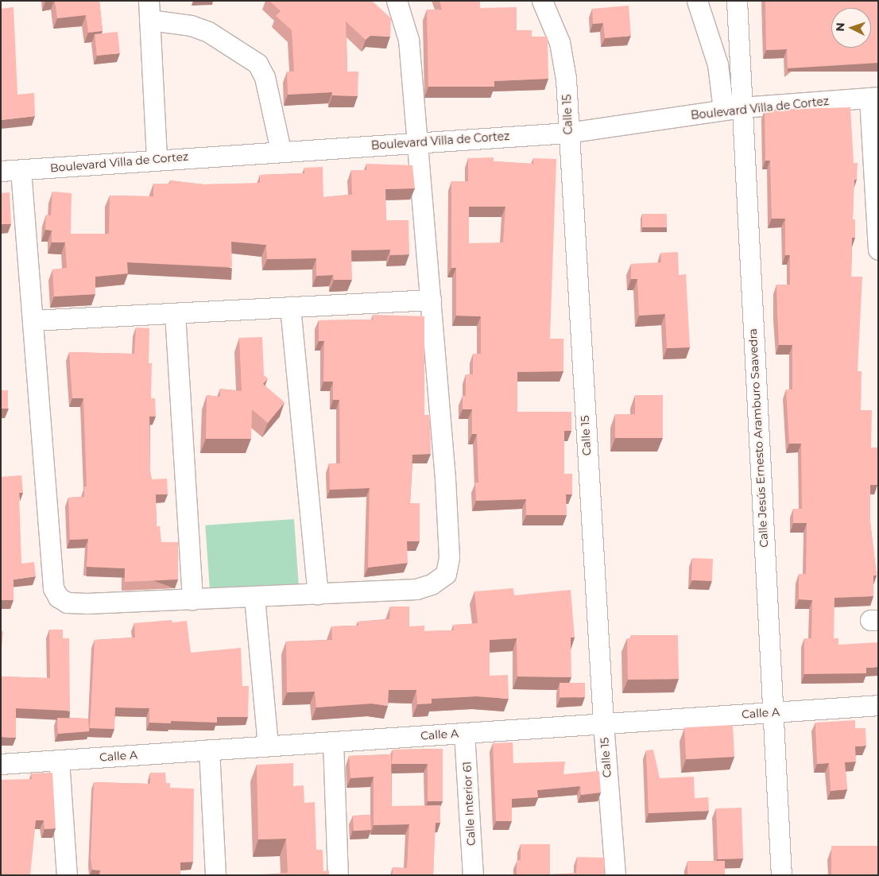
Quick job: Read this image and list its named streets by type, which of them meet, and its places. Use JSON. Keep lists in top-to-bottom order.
{
  "streets": {
    "street": [
      "Boulevard Villa de Cortez",
      "Calle 15",
      "Calle Jesús Ernesto Aramburo Saavedra",
      "Calle A",
      "Calle Interior 61"
    ]
  },
  "crossings": [
    ["Boulevard Villa de Cortez", "Calle 15"],
    ["Boulevard Villa de Cortez", "Calle Jesús Ernesto Aramburo Saavedra"],
    ["Calle 15", "Calle A"],
    ["Calle Jesús Ernesto Aramburo Saavedra", "Calle A"],
    ["Calle A", "Calle Interior 61"]
  ],
  "north": "left"
}
